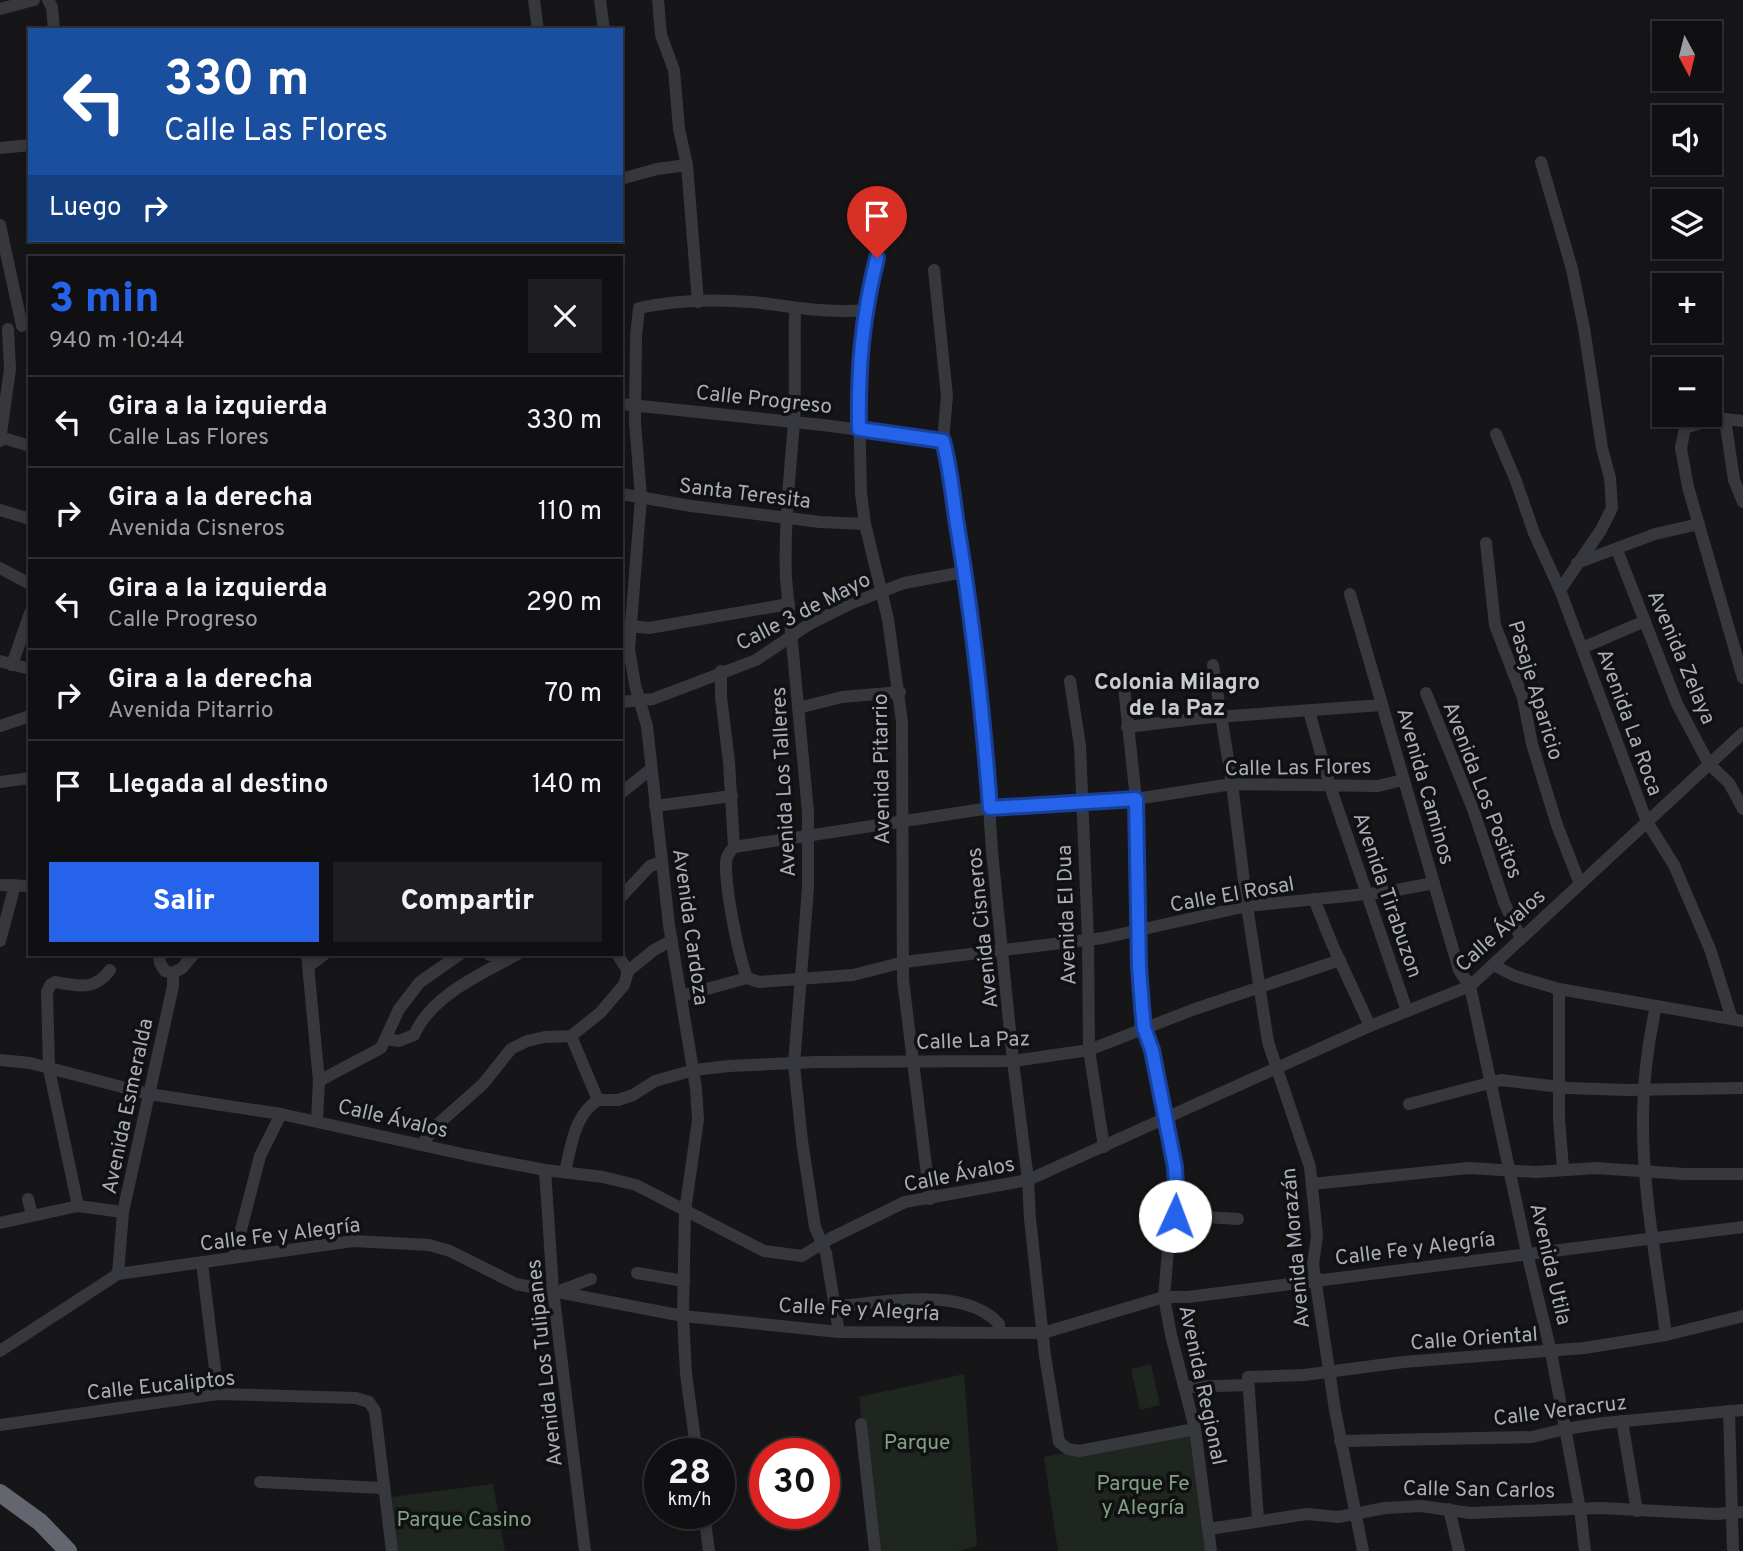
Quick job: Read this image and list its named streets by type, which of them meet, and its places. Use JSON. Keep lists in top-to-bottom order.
{
  "streets": {
    "street": [
      "Calle Progreso",
      "Santa Teresita",
      "Calle 3 de Mayo",
      "Avenida Zelaya",
      "Pasaje Aparicio",
      "Avenida La Roca",
      "Calle Las Flores",
      "Avenida Pitarrio",
      "Avenida Los Talleres",
      "Avenida Caminos",
      "Avenida Los Positos",
      "Calle El Rosal",
      "Avenida Tirabuzon",
      "Avenida El Dua",
      "Avenida Cardoza",
      "Avenida Cisneros",
      "Calle Ávalos",
      "Calle La Paz",
      "Avenida Esmeralda",
      "Calle Fe y Alegría",
      "Avenida Morazán",
      "Avenida Utila",
      "Calle Oriental",
      "Avenida Los Tulipanes",
      "Calle Eucaliptos",
      "Avenida Regional",
      "Calle Veracruz",
      "Calle San Carlos"
    ]
  },
  "crossings": [
    ["Calle Progreso", "Avenida Pitarrio"],
    ["Calle Progreso", "Avenida Los Talleres"],
    ["Calle Progreso", "Avenida Cardoza"],
    ["Calle Progreso", "Avenida Cisneros"],
    ["Santa Teresita", "Avenida Pitarrio"],
    ["Santa Teresita", "Avenida Los Talleres"],
    ["Santa Teresita", "Avenida Cardoza"],
    ["Calle 3 de Mayo", "Avenida Pitarrio"],
    ["Calle 3 de Mayo", "Avenida Los Talleres"],
    ["Calle 3 de Mayo", "Avenida Cardoza"],
    ["Calle 3 de Mayo", "Avenida Cisneros"],
    ["Avenida Zelaya", "Calle Ávalos"],
    ["Pasaje Aparicio", "Calle Ávalos"],
    ["Avenida La Roca", "Calle Ávalos"],
    ["Calle Las Flores", "Avenida Pitarrio"],
    ["Calle Las Flores", "Avenida Los Talleres"],
    ["Calle Las Flores", "Avenida Caminos"],
    ["Calle Las Flores", "Avenida Tirabuzon"],
    ["Calle Las Flores", "Avenida El Dua"],
    ["Calle Las Flores", "Avenida Cisneros"],
    ["Calle Las Flores", "Avenida Morazán"],
    ["Calle Las Flores", "Avenida Regional"],
    ["Avenida Pitarrio", "Calle El Rosal"],
    ["Avenida Pitarrio", "Calle Ávalos"],
    ["Avenida Pitarrio", "Calle La Paz"],
    ["Avenida Los Talleres", "Calle El Rosal"],
    ["Avenida Los Talleres", "Calle Ávalos"],
    ["Avenida Los Talleres", "Calle La Paz"],
    ["Avenida Los Talleres", "Calle Fe y Alegría"],
    ["Avenida Caminos", "Calle El Rosal"],
    ["Avenida Caminos", "Calle Ávalos"],
    ["Avenida Caminos", "Avenida Utila"],
    ["Avenida Los Positos", "Calle Ávalos"],
    ["Calle El Rosal", "Avenida Tirabuzon"],
    ["Calle El Rosal", "Avenida El Dua"],
    ["Calle El Rosal", "Avenida Cisneros"],
    ["Calle El Rosal", "Avenida Morazán"],
    ["Calle El Rosal", "Avenida Regional"],
    ["Avenida Tirabuzon", "Calle Ávalos"],
    ["Avenida El Dua", "Calle Ávalos"],
    ["Avenida El Dua", "Calle La Paz"],
    ["Avenida Cardoza", "Calle Ávalos"],
    ["Avenida Cardoza", "Calle La Paz"],
    ["Avenida Cardoza", "Calle Fe y Alegría"],
    ["Avenida Cisneros", "Calle Ávalos"],
    ["Avenida Cisneros", "Calle La Paz"],
    ["Avenida Cisneros", "Calle Fe y Alegría"],
    ["Avenida Cisneros", "Avenida Regional"],
    ["Calle Ávalos", "Avenida Esmeralda"],
    ["Calle Ávalos", "Avenida Morazán"],
    ["Calle Ávalos", "Avenida Utila"],
    ["Calle Ávalos", "Avenida Los Tulipanes"],
    ["Calle Ávalos", "Avenida Regional"],
    ["Calle La Paz", "Avenida Morazán"],
    ["Calle La Paz", "Avenida Regional"],
    ["Avenida Esmeralda", "Calle Fe y Alegría"],
    ["Calle Fe y Alegría", "Avenida Morazán"],
    ["Calle Fe y Alegría", "Avenida Utila"],
    ["Calle Fe y Alegría", "Avenida Los Tulipanes"],
    ["Calle Fe y Alegría", "Avenida Regional"],
    ["Avenida Morazán", "Calle Oriental"],
    ["Avenida Morazán", "Calle Veracruz"],
    ["Avenida Morazán", "Calle San Carlos"],
    ["Avenida Utila", "Calle Oriental"],
    ["Avenida Utila", "Calle Veracruz"],
    ["Avenida Utila", "Calle San Carlos"],
    ["Calle Oriental", "Avenida Regional"],
    ["Avenida Regional", "Calle San Carlos"]
  ],
  "districts": ["Colonia Milagro de la Paz"],
  "parks": ["Parque", "Parque Fe y Alegría", "Parque Casino"],
  "north": "bottom",
  "page": {
    "map_buttons": ["+", "−"],
    "turn": ["330 m", "Calle Las Flores"],
    "then": "Luego",
    "heading": ["3 min", "940 m · 10:44"],
    "list": [
      {
        "name": "Gira a la izquierda",
        "note": "Calle Las Flores",
        "value": "330 m"
      },
      {
        "name": "Gira a la derecha",
        "note": "Avenida Cisneros",
        "value": "110 m"
      },
      {
        "name": "Gira a la izquierda",
        "note": "Calle Progreso",
        "value": "290 m"
      },
      {
        "name": "Gira a la derecha",
        "note": "Avenida Pitarrio",
        "value": "70 m"
      },
      {
        "name": "Llegada al destino",
        "value": "140 m"
      }
    ],
    "buttons": ["Salir", "Compartir"],
    "speed": "28 km/h",
    "limit": "30"
  }
}
